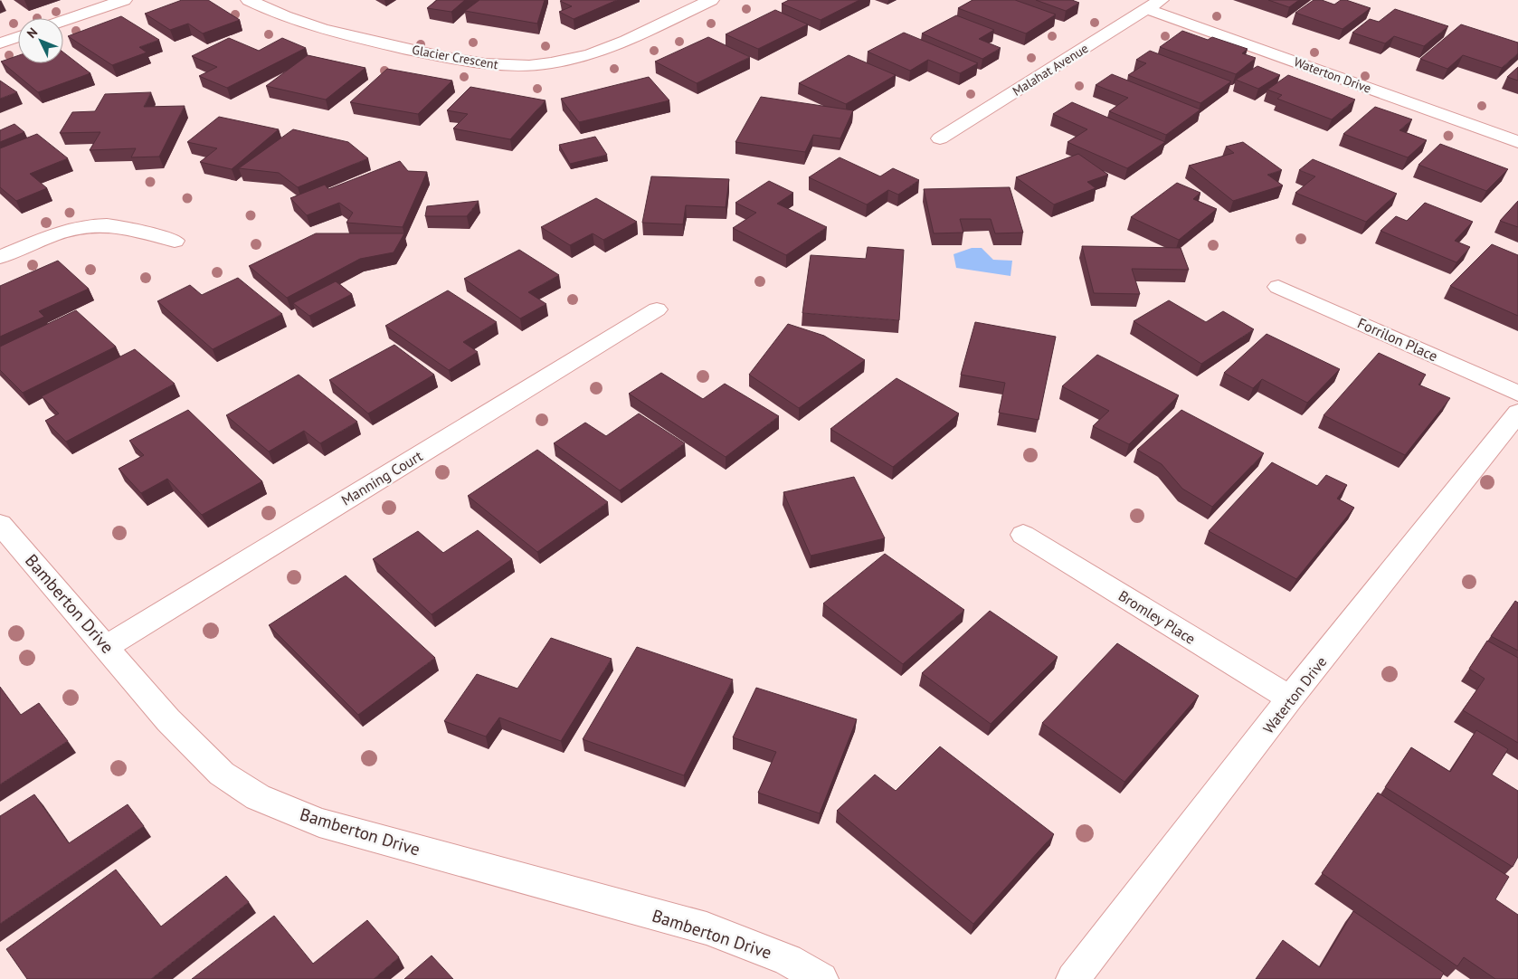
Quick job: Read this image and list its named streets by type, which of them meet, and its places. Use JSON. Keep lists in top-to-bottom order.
{
  "streets": {
    "street": [
      "Glacier Crescent",
      "Malahat Avenue",
      "Waterton Drive",
      "Forrilon Place",
      "Manning Court",
      "Bamberton Drive",
      "Bromley Place"
    ]
  },
  "crossings": [
    ["Malahat Avenue", "Waterton Drive"],
    ["Waterton Drive", "Bromley Place"],
    ["Manning Court", "Bamberton Drive"]
  ],
  "north": "top left"
}
